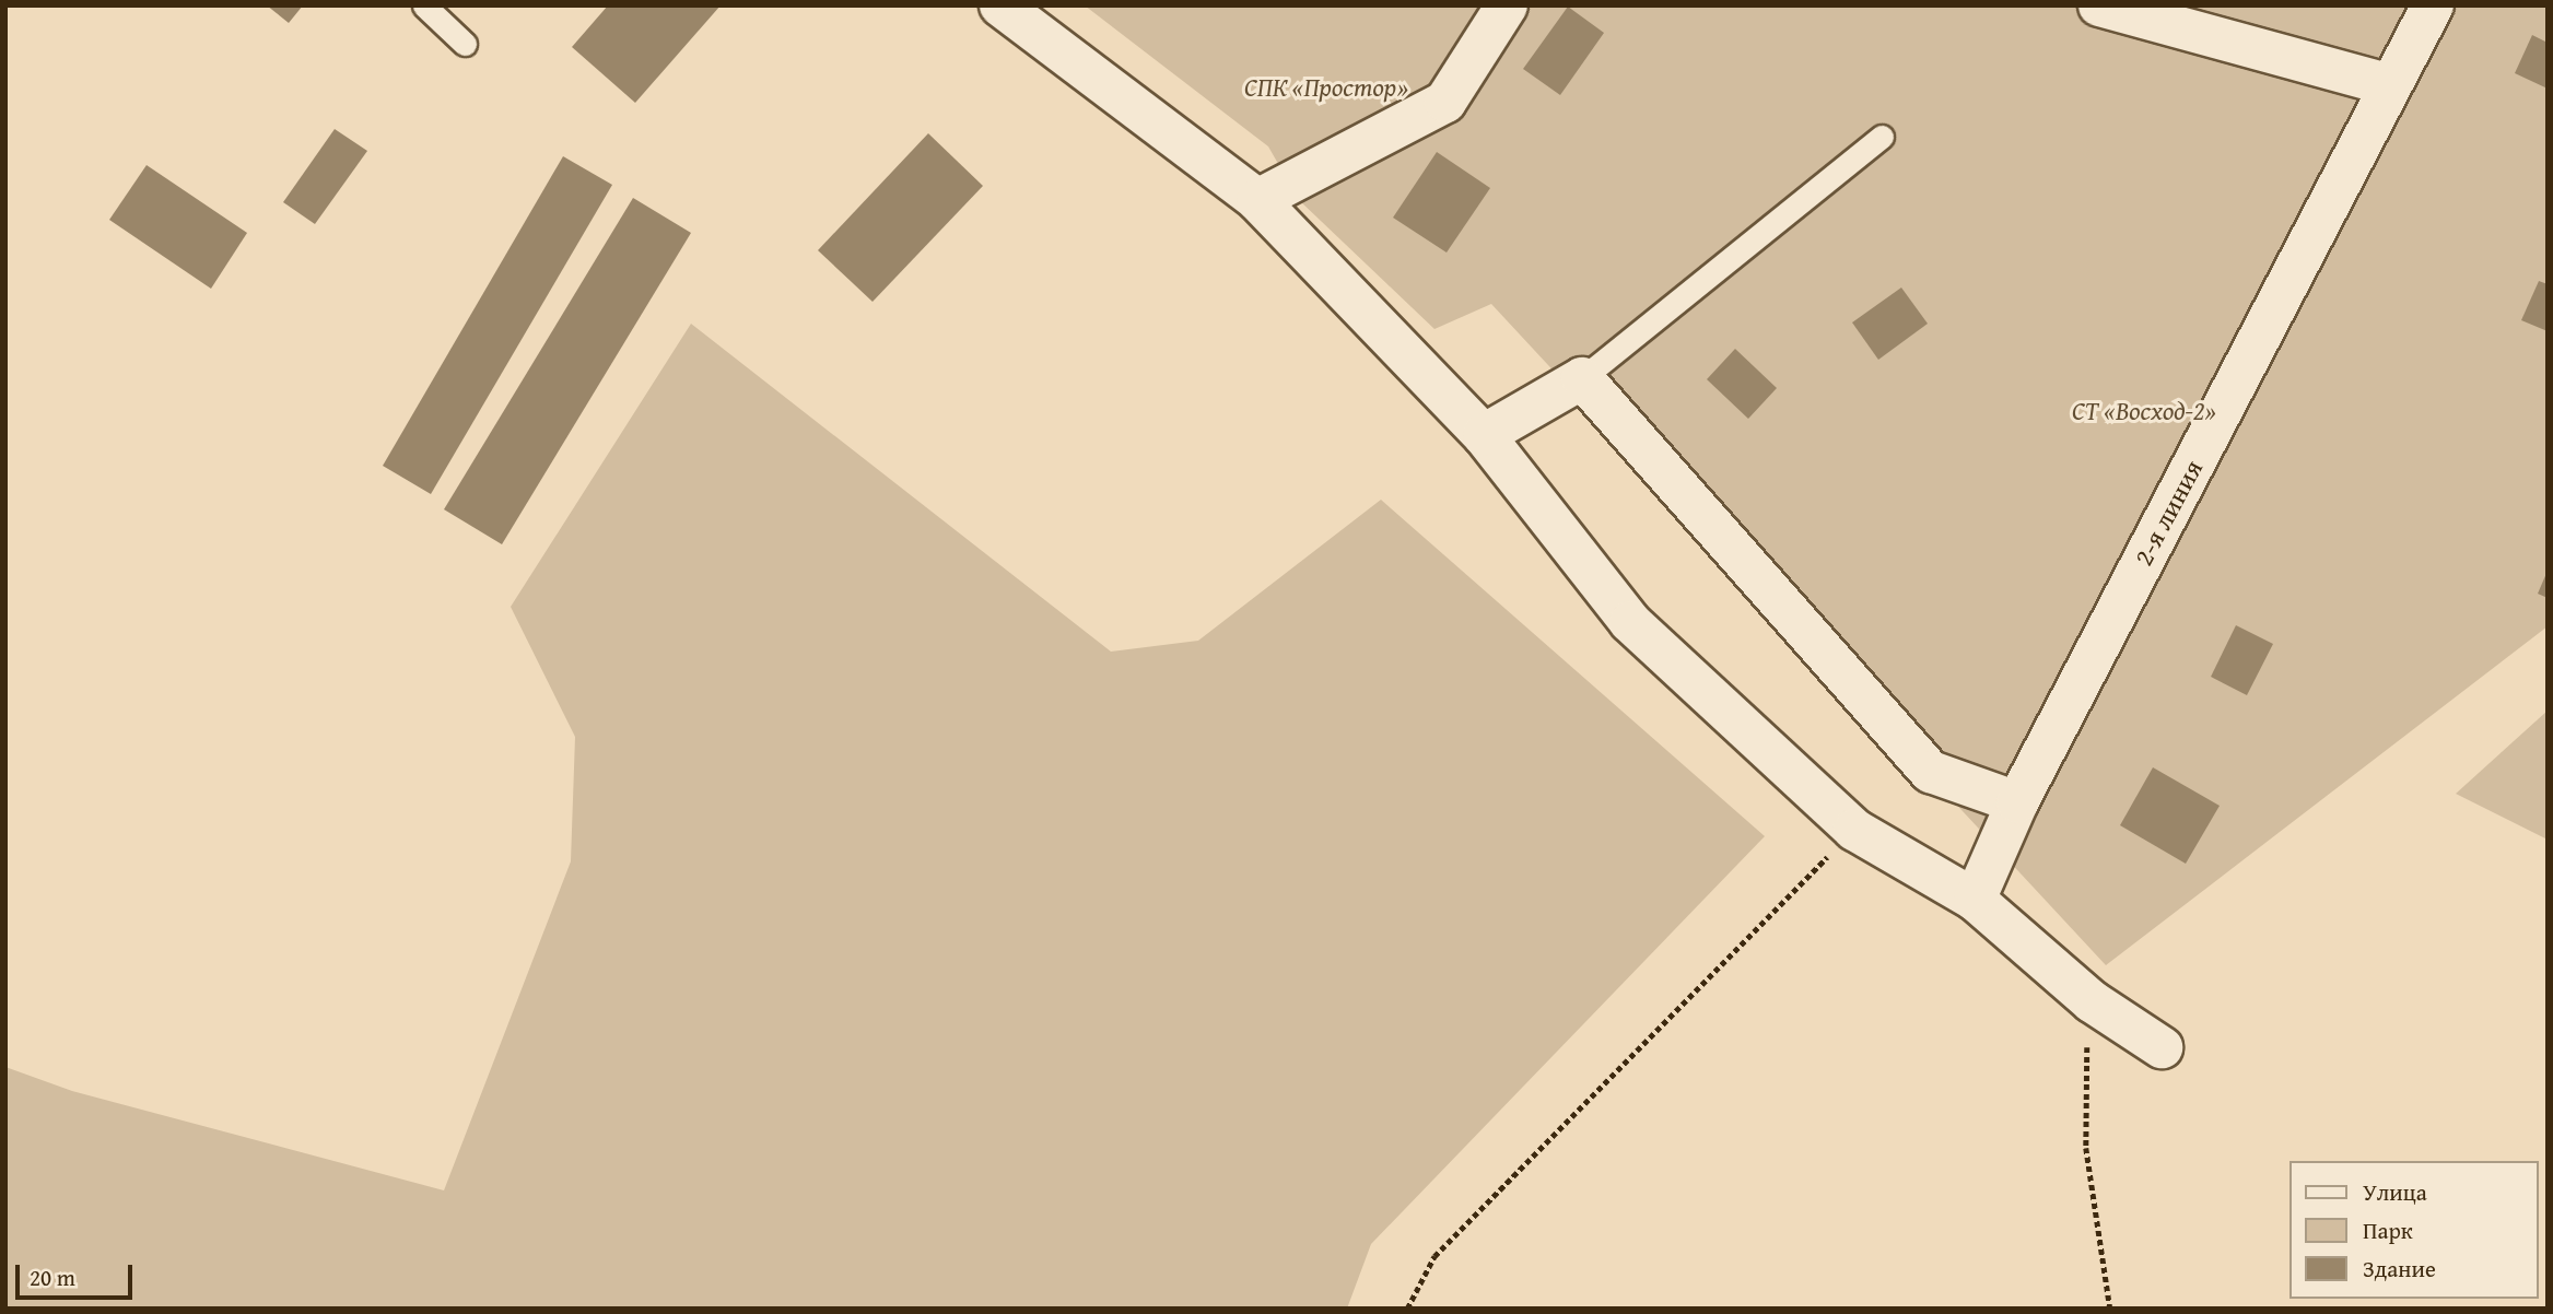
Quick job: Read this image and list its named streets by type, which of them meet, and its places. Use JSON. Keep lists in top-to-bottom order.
{
  "streets": {
    "street": ["2-я линия"]
  },
  "parks": ["СПК «Простор»", "СТ «Восход-2»"],
  "legend": ["Улица", "Парк", "Здание"],
  "scale_bar": "20 m"
}
